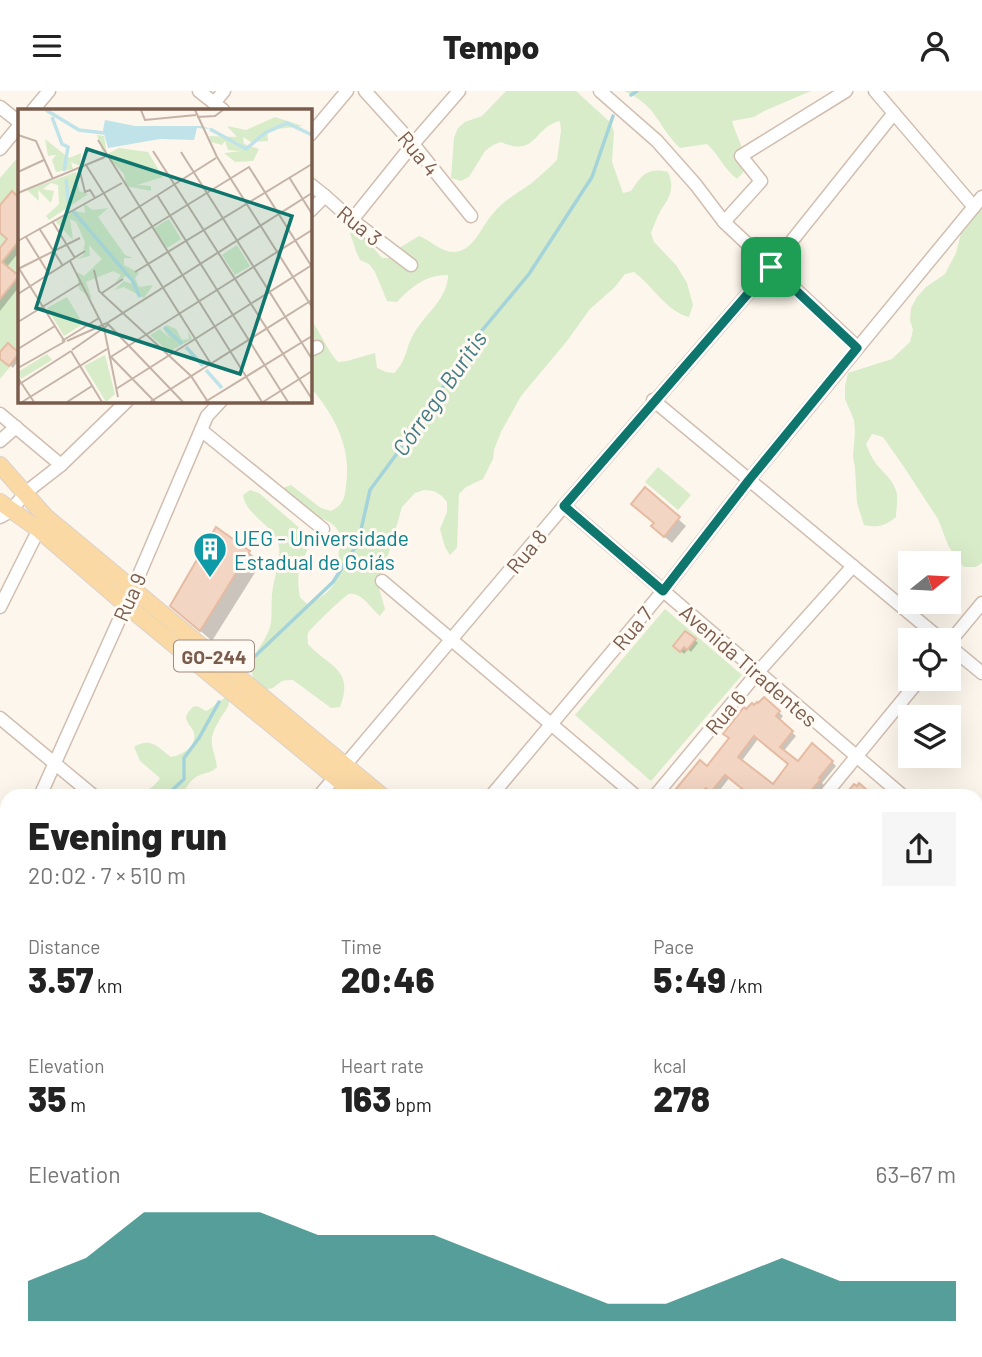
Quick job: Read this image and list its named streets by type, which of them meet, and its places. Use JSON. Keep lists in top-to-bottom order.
{
  "streets": {
    "main road": ["GO-244"],
    "street": [
      "Rua 4",
      "Rua 3",
      "Rua 8",
      "Rua 9",
      "Rua 7",
      "Avenida Tiradentes",
      "Rua 6"
    ]
  },
  "crossings": [
    ["Rua 8", "GO-244"],
    ["Rua 8", "Avenida Tiradentes"],
    ["Rua 9", "GO-244"],
    ["Rua 7", "Avenida Tiradentes"],
    ["Avenida Tiradentes", "Rua 6"]
  ],
  "water": ["Córrego Buritis"],
  "places": {
    "building": ["UEG - Universidade Estadual de Goiás"]
  },
  "north": "right",
  "page": {
    "header": "Tempo",
    "heading": ["Evening run", "20:02 · 7 × 510 m"],
    "stats": [
      ["Distance", "3.57 km"],
      ["Time", "20:46"],
      ["Pace", "5:49 /km"],
      ["Elevation", "35 m"],
      ["Heart rate", "163 bpm"],
      ["kcal", "278"]
    ],
    "chart": ["Elevation", "63–67 m"]
  }
}
